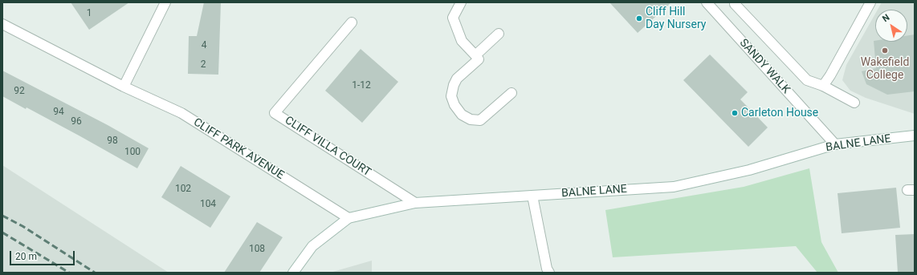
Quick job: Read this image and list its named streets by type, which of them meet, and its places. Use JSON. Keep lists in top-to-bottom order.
{
  "streets": {
    "street": [
      "SANDY WALK",
      "BALNE LANE",
      "CLIFF VILLA COURT",
      "CLIFF PARK AVENUE"
    ]
  },
  "crossings": [
    ["SANDY WALK", "BALNE LANE"],
    ["BALNE LANE", "CLIFF VILLA COURT"],
    ["BALNE LANE", "CLIFF PARK AVENUE"]
  ],
  "places": ["Cliff Hill Day Nursery", "Wakefield College", "Carleton House"],
  "house_numbers": [
    "1",
    "4",
    "2",
    "1-12",
    "92",
    "94",
    "96",
    "98",
    "100",
    "102",
    "104",
    "108"
  ],
  "scale_bar": "20 m",
  "north": "top left"
}
